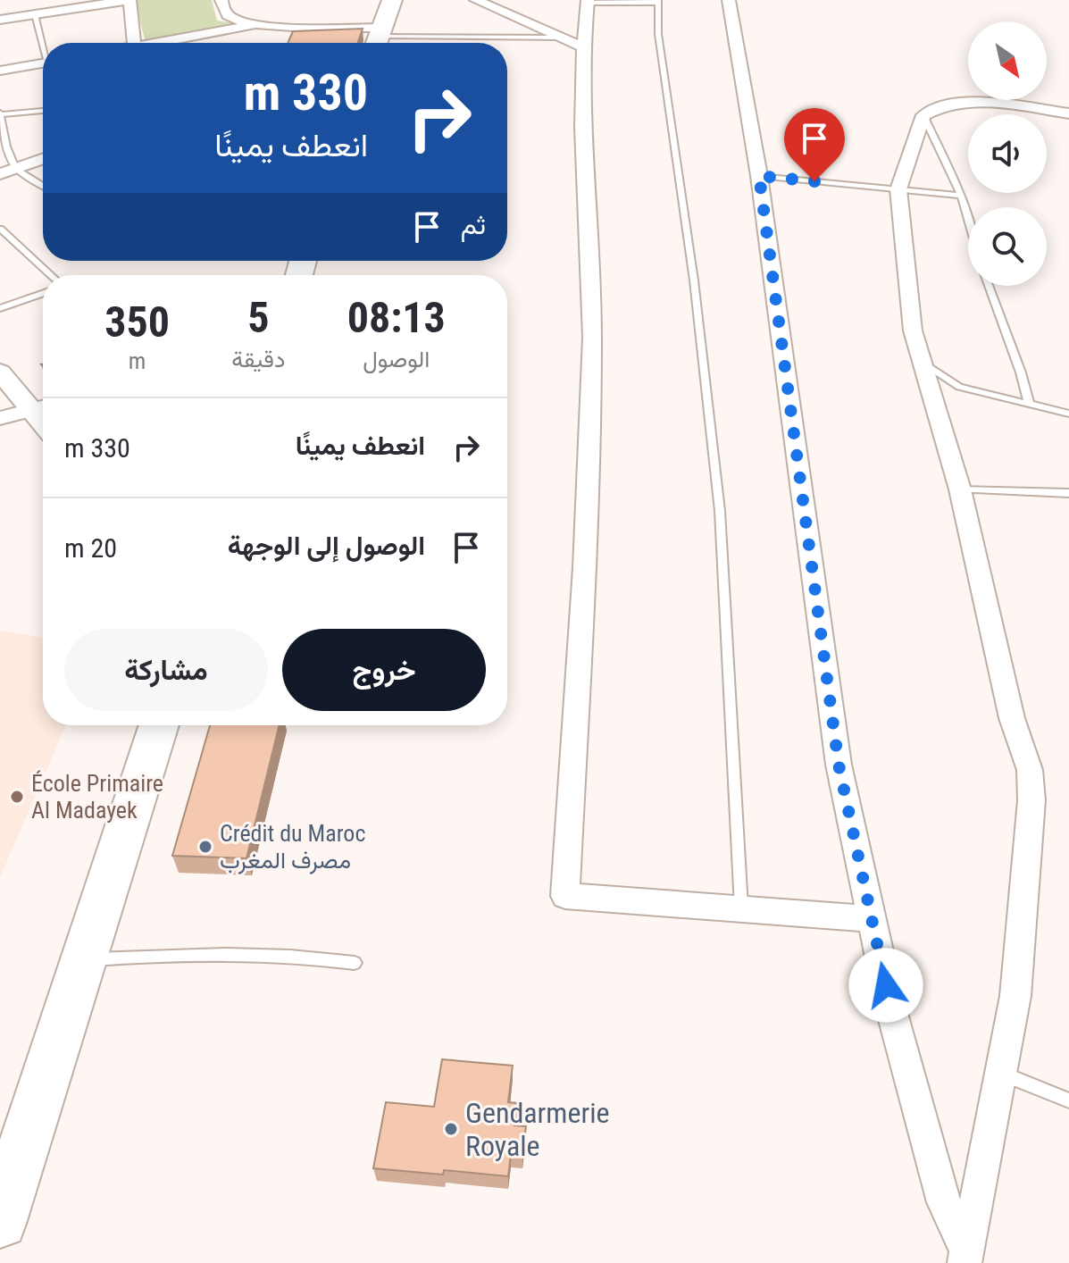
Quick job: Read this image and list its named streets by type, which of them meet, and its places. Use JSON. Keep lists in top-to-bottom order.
{
  "places": ["École Primaire Al Madayek", "Crédit du Maroc مصرف المغرب", "Gendarmerie Royale"],
  "north": "bottom right",
  "page": {
    "turn": ["330 m", "انعطف يمينًا"],
    "then": "ثم",
    "eta": [
      "08:13",
      "الوصول",
      "5",
      "دقيقة",
      "350",
      "m"
    ],
    "list": [
      {
        "name": "انعطف يمينًا",
        "value": "330 m"
      },
      {
        "name": "الوصول إلى الوجهة",
        "value": "20 m"
      }
    ],
    "buttons": ["خروج", "مشاركة"]
  }
}
